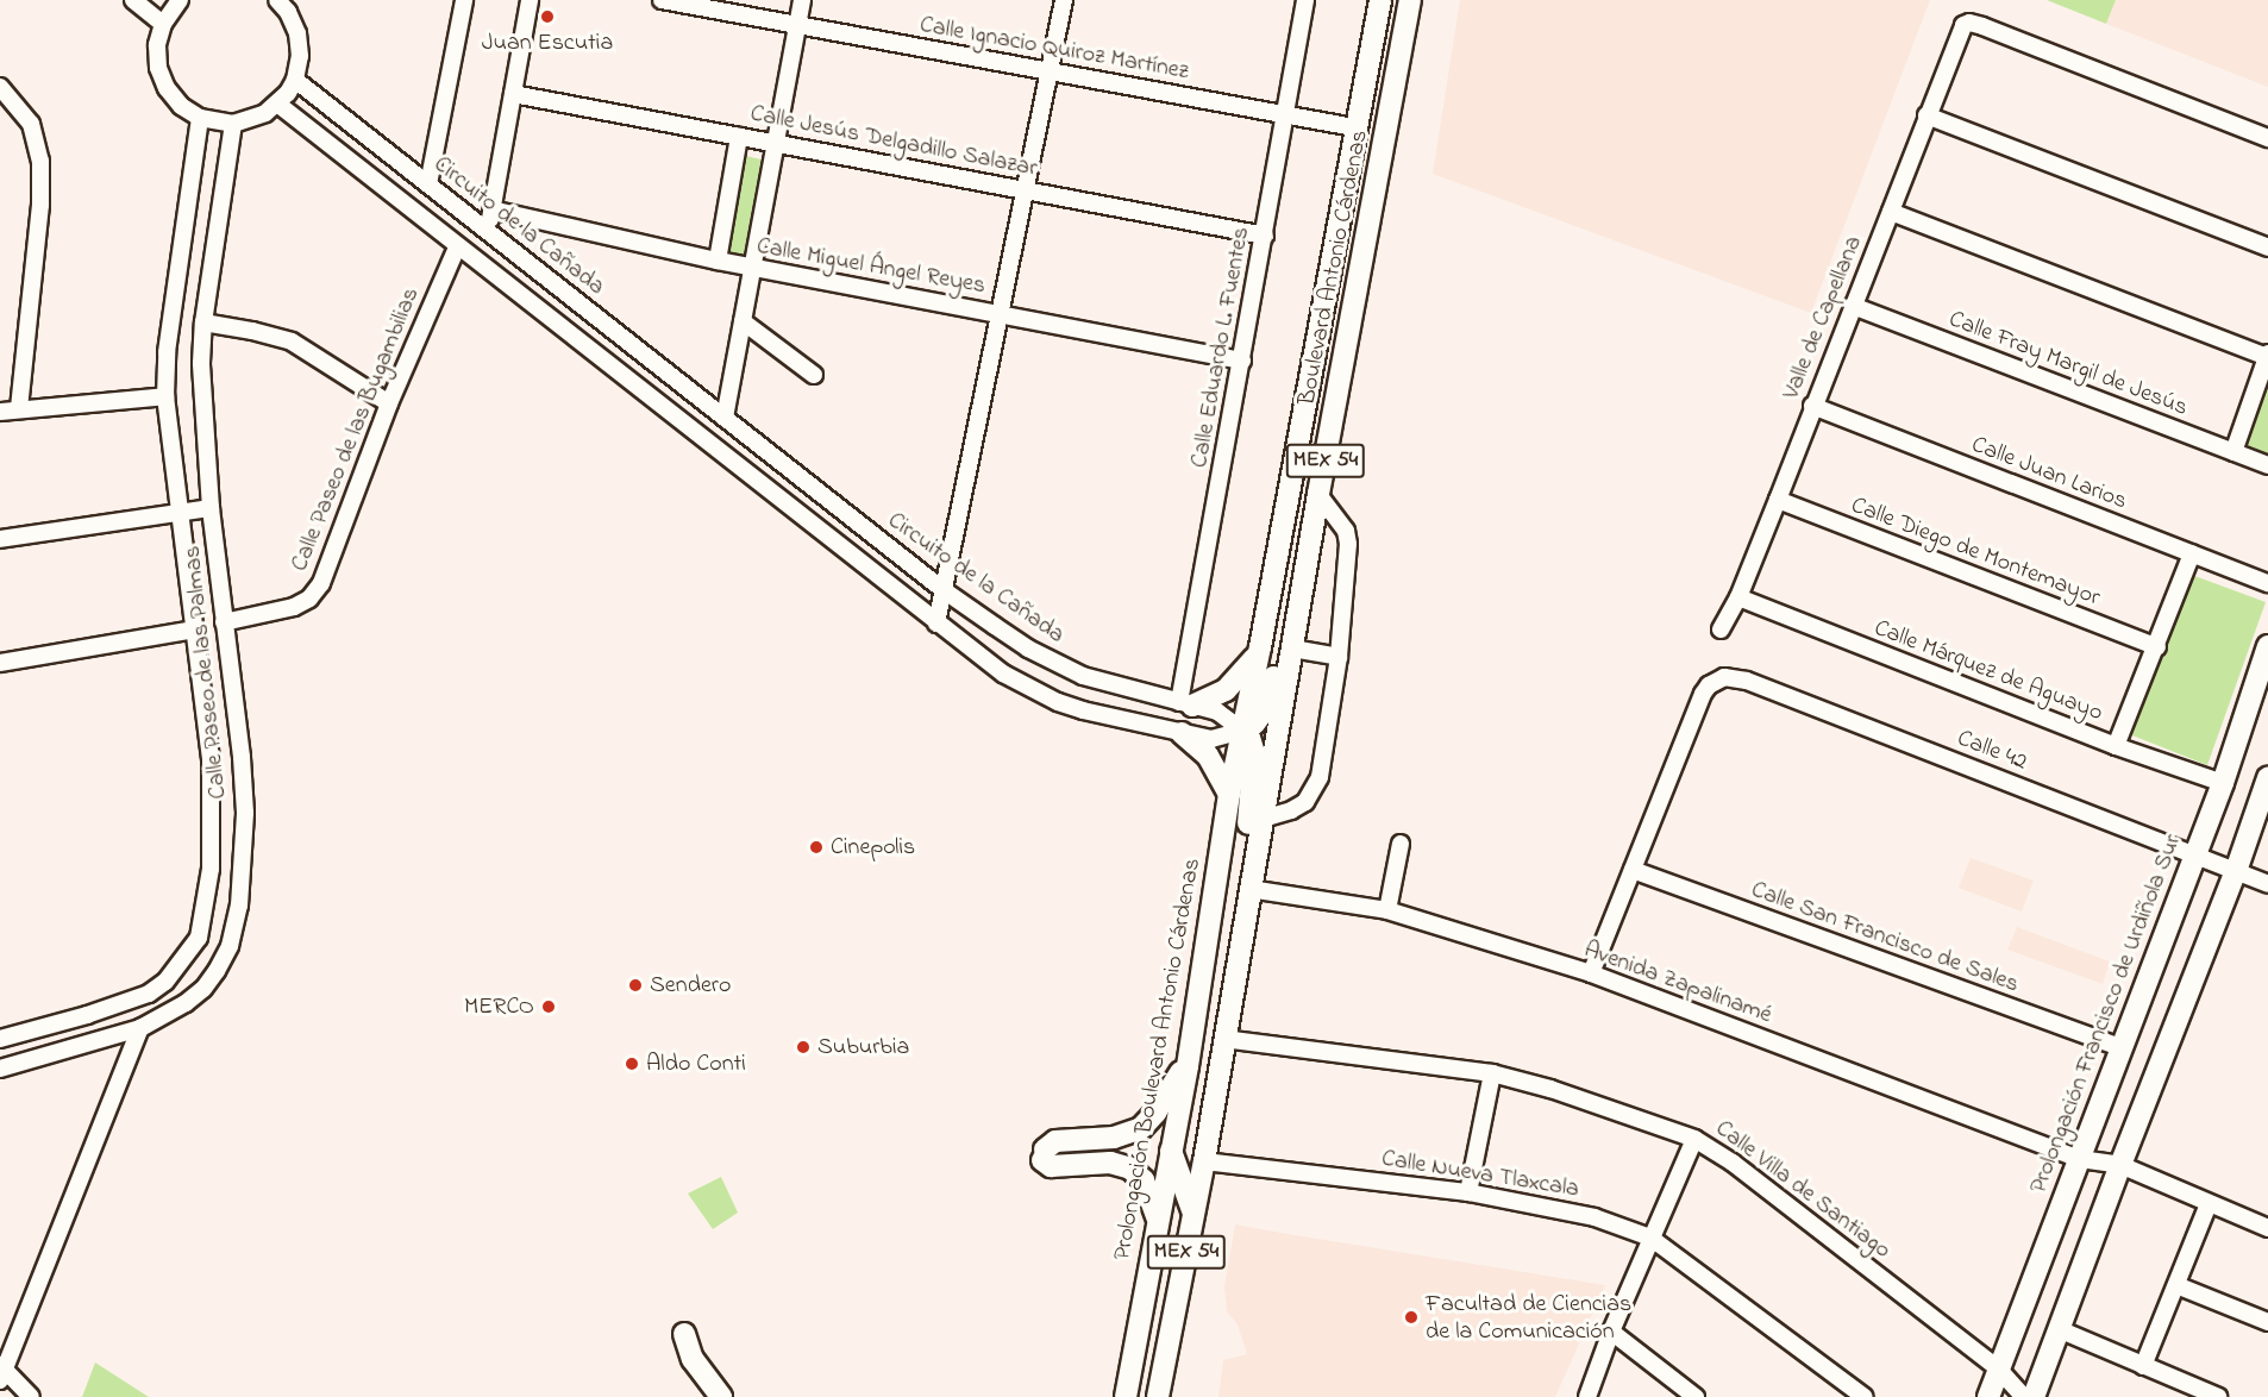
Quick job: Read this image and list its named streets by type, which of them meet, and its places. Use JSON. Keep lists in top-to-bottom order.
{
  "streets": {
    "main road": [
      "Boulevard Antonio Cárdenas",
      "MEX 54",
      "Prolongación Francisco de Urdiñola Sur",
      "Prolongación Boulevard Antonio Cárdenas"
    ],
    "street": [
      "Calle Ignacio Quiroz Martínez",
      "Calle Jesús Delgadillo Salazar",
      "Circuito de la Cañada",
      "Calle Miguel Ángel Reyes",
      "Valle de Capellana",
      "Calle Eduardo L. Fuentes",
      "Calle Fray Margil de Jesús",
      "Calle Paseo de las Bugambilias",
      "Calle Juan Larios",
      "Calle Diego de Montemayor",
      "Calle Márquez de Aguayo",
      "Calle Paseo de las Palmas",
      "Calle 42",
      "Calle San Francisco de Sales",
      "Avenida Zapalinamé",
      "Calle Nueva Tlaxcala",
      "Calle Villa de Santiago"
    ]
  },
  "crossings": [
    ["Calle Ignacio Quiroz Martínez", "Boulevard Antonio Cárdenas"],
    ["Calle Ignacio Quiroz Martínez", "Calle Eduardo L. Fuentes"],
    ["Calle Jesús Delgadillo Salazar", "Calle Eduardo L. Fuentes"],
    ["Circuito de la Cañada", "Boulevard Antonio Cárdenas"],
    ["Circuito de la Cañada", "Calle Eduardo L. Fuentes"],
    ["Circuito de la Cañada", "Prolongación Boulevard Antonio Cárdenas"],
    ["Calle Miguel Ángel Reyes", "Calle Eduardo L. Fuentes"],
    ["Boulevard Antonio Cárdenas", "MEX 54"],
    ["Boulevard Antonio Cárdenas", "Prolongación Boulevard Antonio Cárdenas"],
    ["Valle de Capellana", "Calle Fray Margil de Jesús"],
    ["Valle de Capellana", "Calle Juan Larios"],
    ["Valle de Capellana", "Calle Diego de Montemayor"],
    ["Valle de Capellana", "Calle Márquez de Aguayo"],
    ["Calle Paseo de las Bugambilias", "Calle Paseo de las Palmas"],
    ["MEX 54", "Avenida Zapalinamé"],
    ["MEX 54", "Calle Nueva Tlaxcala"],
    ["MEX 54", "Calle Villa de Santiago"],
    ["Calle Márquez de Aguayo", "Prolongación Francisco de Urdiñola Sur"],
    ["Calle 42", "Calle San Francisco de Sales"],
    ["Calle 42", "Prolongación Francisco de Urdiñola Sur"],
    ["Calle San Francisco de Sales", "Prolongación Francisco de Urdiñola Sur"],
    ["Avenida Zapalinamé", "Prolongación Francisco de Urdiñola Sur"],
    ["Prolongación Francisco de Urdiñola Sur", "Calle Villa de Santiago"]
  ],
  "places": [
    "Juan Escutia",
    "Cinepolis",
    "Sendero",
    "MERCO",
    "Suburbia",
    "Aldo Conti",
    "Facultad de Ciencias de la Comunicación"
  ]
}
